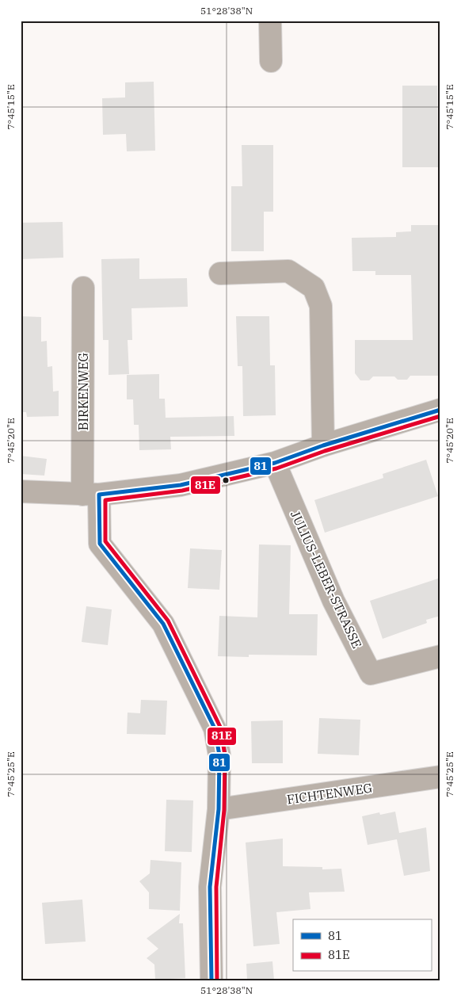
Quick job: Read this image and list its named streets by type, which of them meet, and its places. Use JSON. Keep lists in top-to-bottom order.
{
  "streets": {
    "street": ["BIRKENWEG", "JULIUS-LEBER-STRASSE", "FICHTENWEG"]
  },
  "crossings": [
    ["BIRKENWEG", "FICHTENWEG"]
  ],
  "lines": ["transit line 81", "transit line 81E"],
  "legend": ["81", "81E"],
  "coordinates": [
    "51°28'38\"N",
    "7°45'15\"E",
    "7°45'20\"E",
    "7°45'25\"E"
  ]
}
